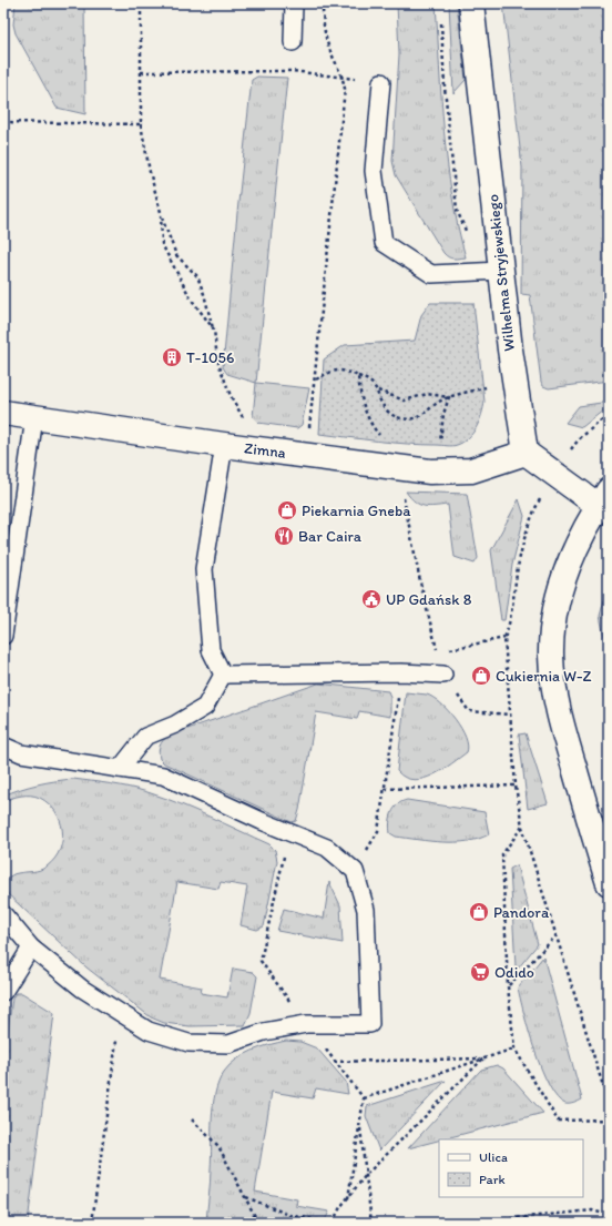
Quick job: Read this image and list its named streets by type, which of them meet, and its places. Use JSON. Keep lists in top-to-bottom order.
{
  "streets": {
    "street": ["Wilhelma Stryjewskiego", "Zimna"]
  },
  "crossings": [
    ["Wilhelma Stryjewskiego", "Zimna"]
  ],
  "places": {
    "building": ["T-1056"],
    "shop": ["Piekarnia Gneba", "Cukiernia W-Z", "Pandora"],
    "restaurant": ["Bar Caira"],
    "public building": ["UP Gdańsk 8"],
    "supermarket": ["Odido"]
  },
  "legend": ["Ulica", "Park"]
}
